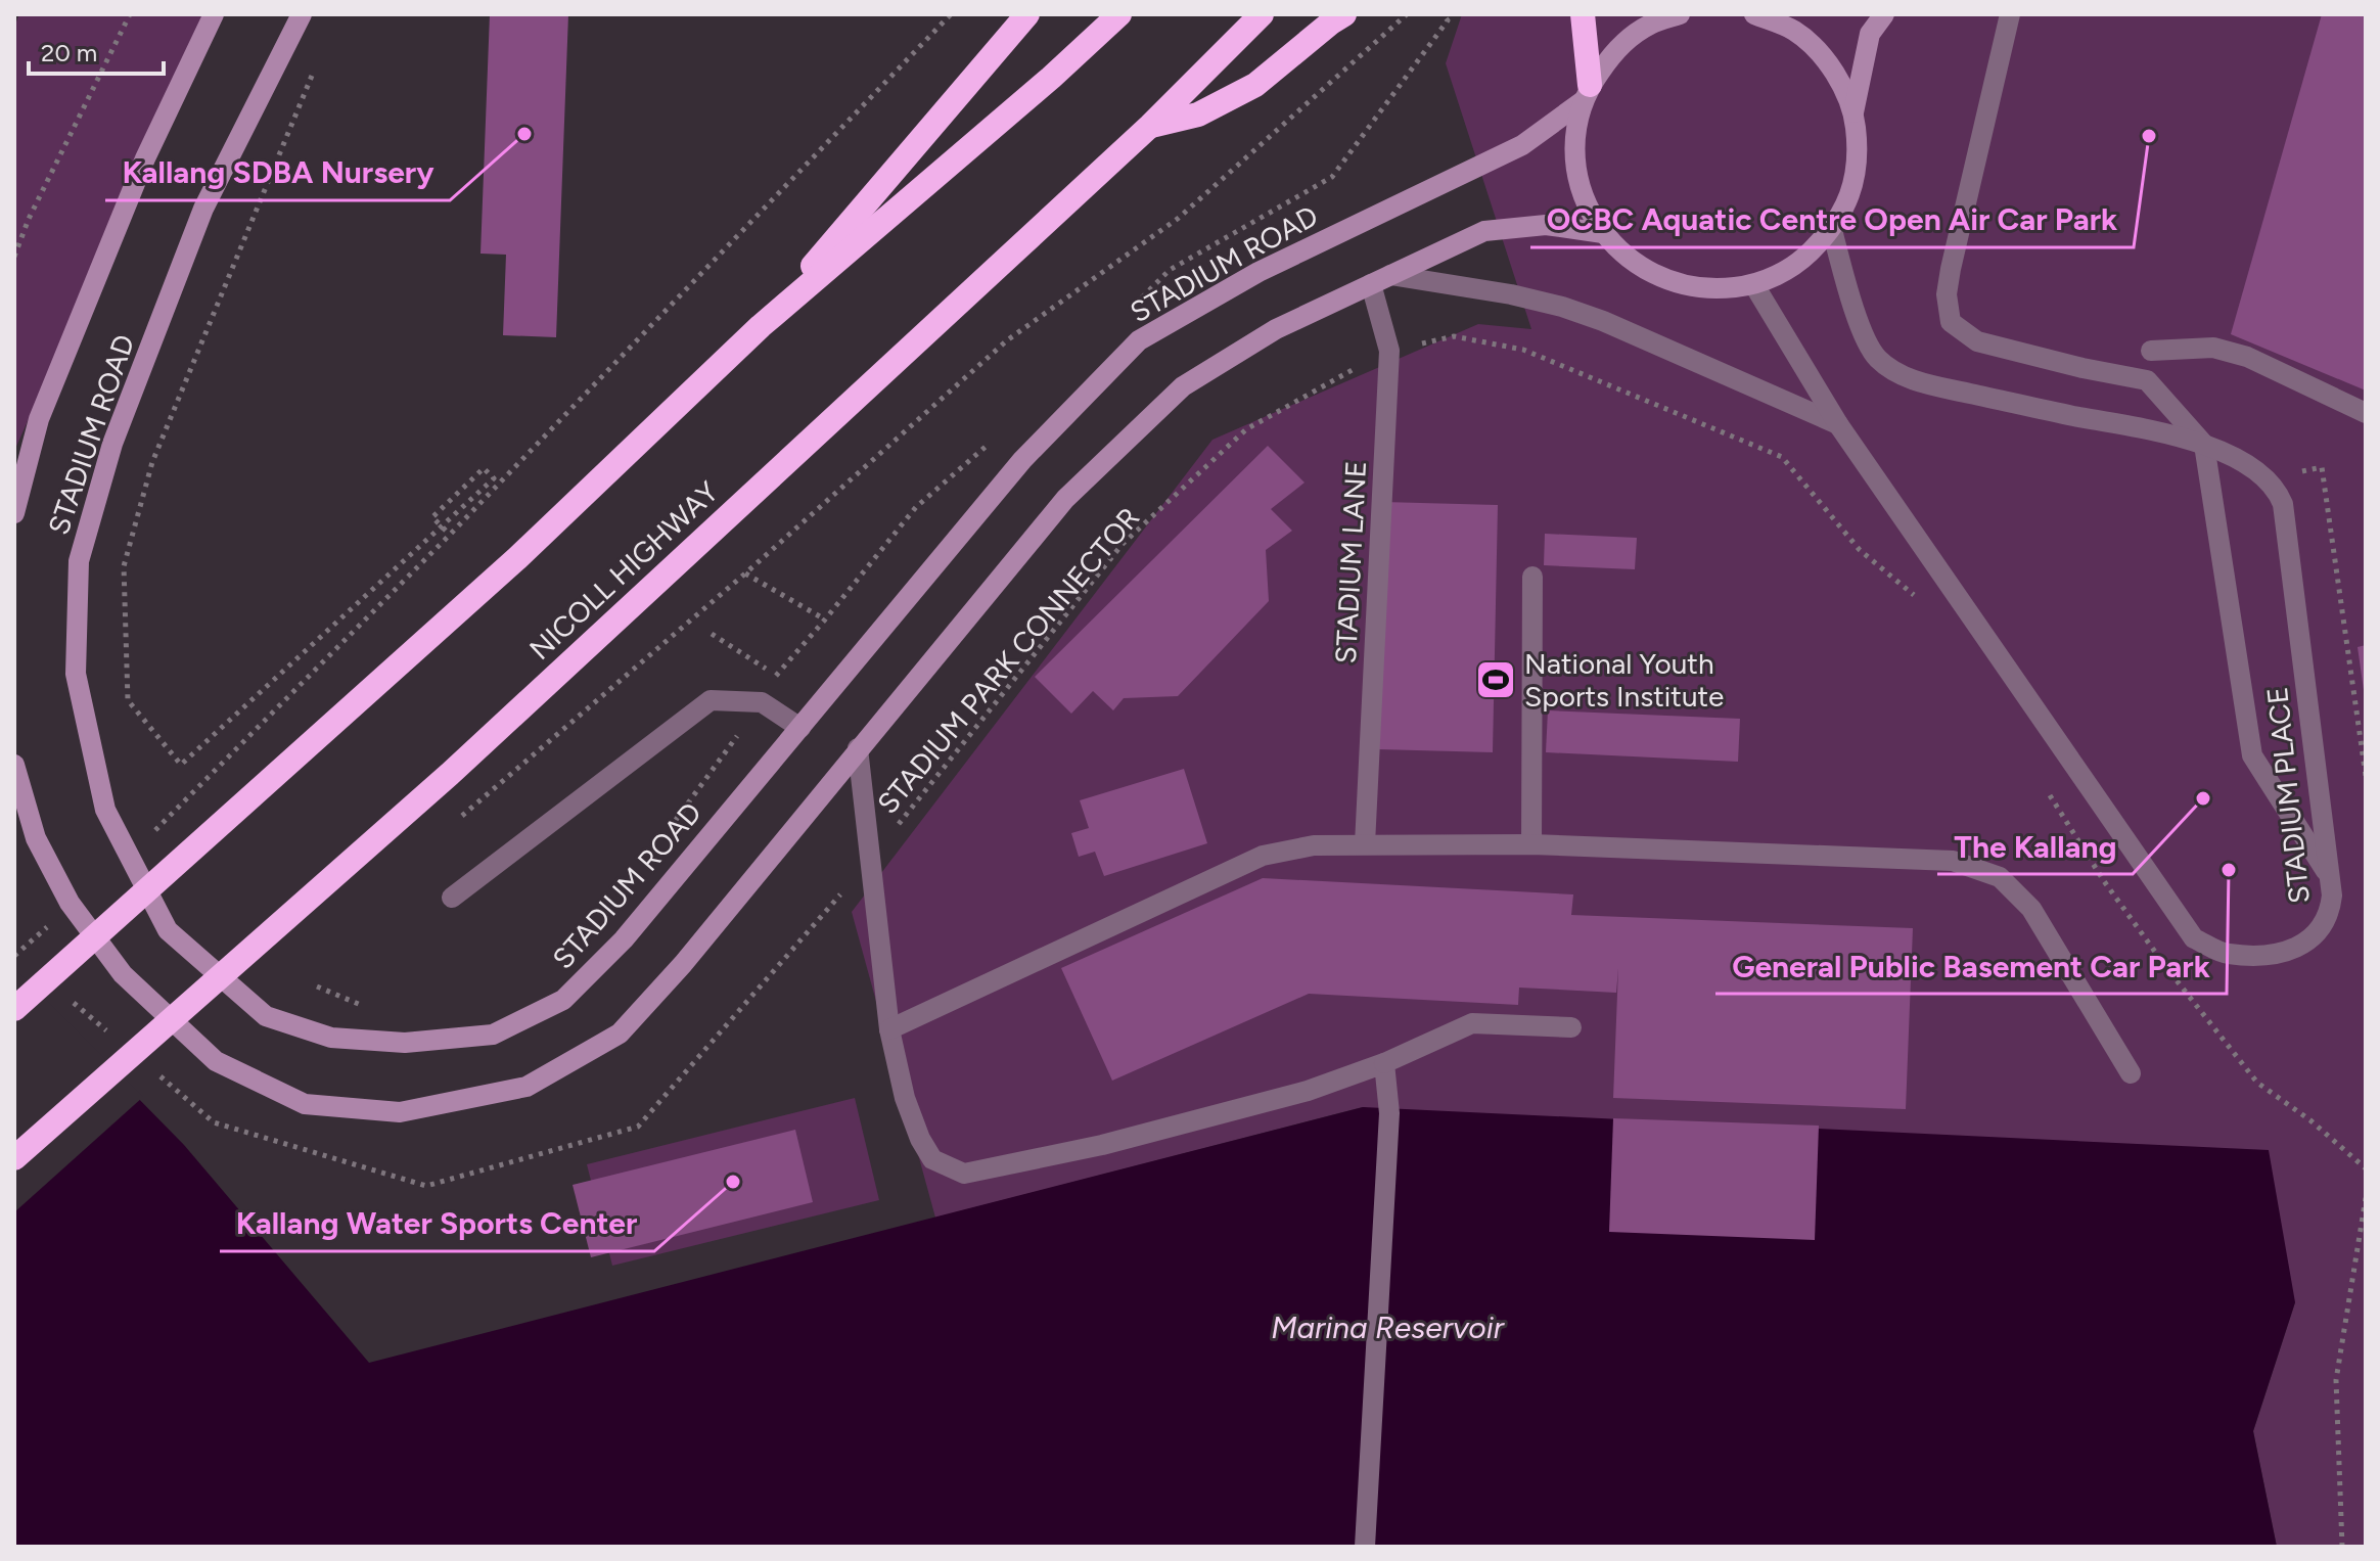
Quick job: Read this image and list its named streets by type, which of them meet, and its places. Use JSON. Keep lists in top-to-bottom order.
{
  "streets": {
    "highway": ["NICOLL HIGHWAY"],
    "street": ["STADIUM ROAD"],
    "lane": ["STADIUM LANE", "STADIUM PLACE"],
    "path": ["STADIUM PARK CONNECTOR"]
  },
  "crossings": [
    ["STADIUM LANE", "STADIUM PARK CONNECTOR"]
  ],
  "water": ["Marina Reservoir"],
  "places": {
    "other": [
      "Kallang SDBA Nursery",
      "OCBC Aquatic Centre Open Air Car Park",
      "The Kallang",
      "General Public Basement Car Park",
      "Kallang Water Sports Center"
    ],
    "sports": ["National Youth Sports Institute"]
  },
  "scale_bar": "20 m"
}
